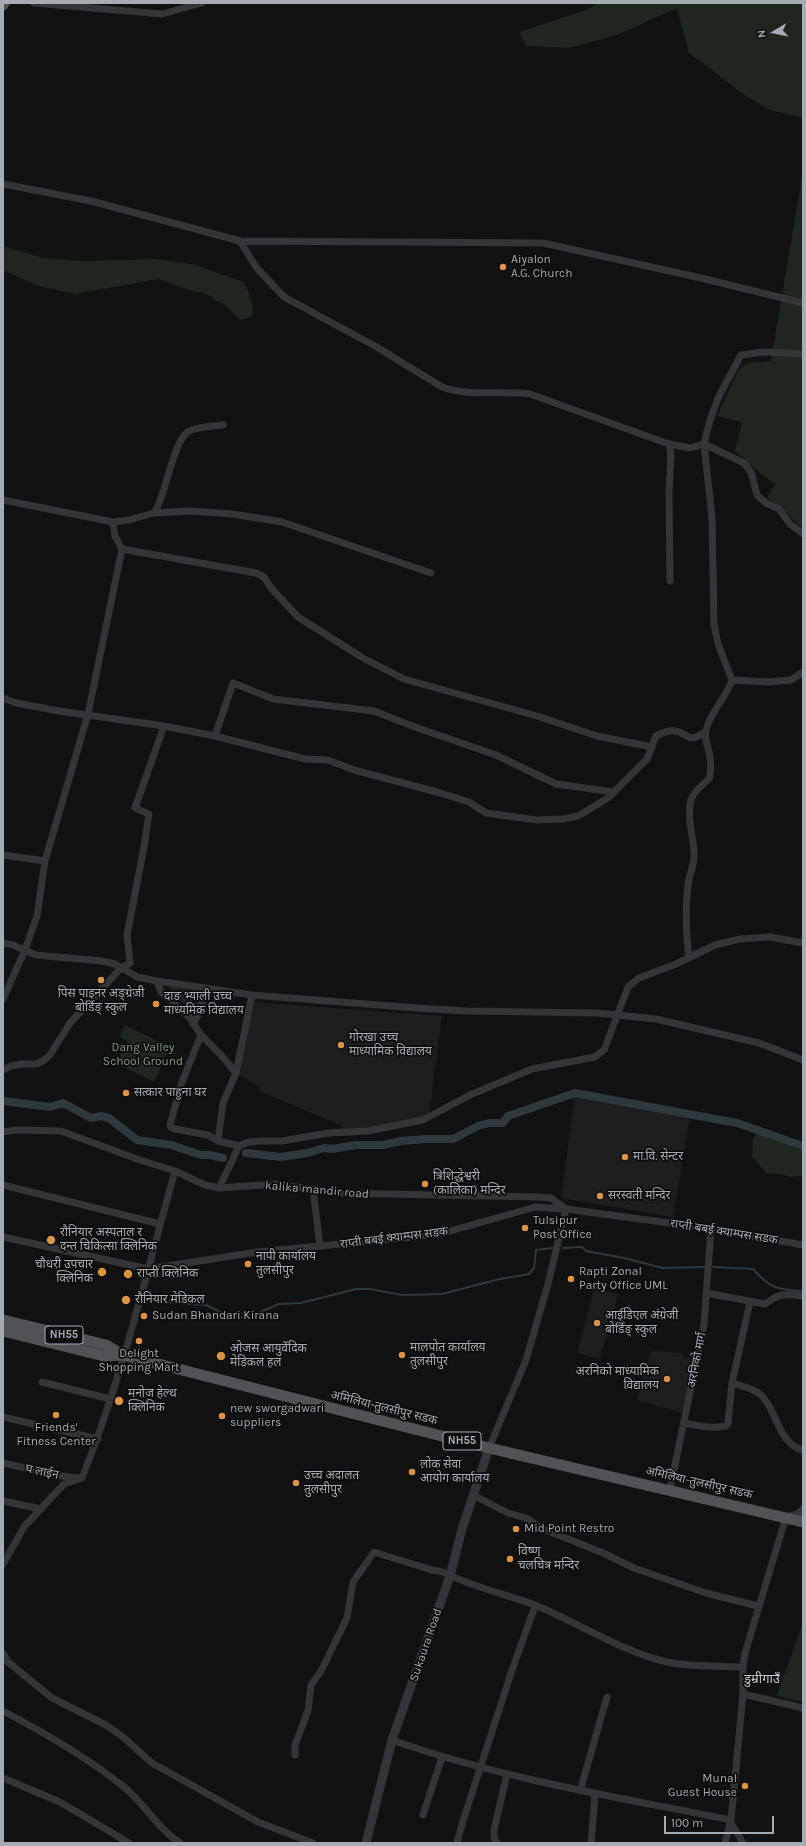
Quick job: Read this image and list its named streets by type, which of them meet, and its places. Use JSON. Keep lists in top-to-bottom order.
{
  "streets": {
    "main road": ["NH55", "अमिलिया-तुलसीपुर सडक"],
    "street": [
      "kalika mandir road",
      "राप्ती बबई क्याम्पस सडक",
      "अरनिको मार्ग",
      "घ लाईन",
      "Sukaura Road"
    ]
  },
  "crossings": [
    ["kalika mandir road", "राप्ती बबई क्याम्पस सडक"],
    ["राप्ती बबई क्याम्पस सडक", "अरनिको मार्ग"],
    ["NH55", "अमिलिया-तुलसीपुर सडक"],
    ["अरनिको मार्ग", "अमिलिया-तुलसीपुर सडक"],
    ["अमिलिया-तुलसीपुर सडक", "Sukaura Road"]
  ],
  "districts": ["डुम्रीगाउँ"],
  "parks": ["Dang Valley School Ground"],
  "places": [
    "Aiyalon A.G. Church",
    "पिस पाइनर अङ्‍ग्रेजी बोर्डिङ् स्कुल",
    "दाङ भ्याली उच्च माध्यमिक विद्यालय",
    "गोरखा उच्च माध्यामिक विद्यालय",
    "सत्कार पाहुना घर",
    "मा.वि. सेन्टर",
    "त्रिशिद्धेश्वरी (कालिका) मन्दिर",
    "सरस्वती मन्दिर",
    "Tulsipur Post Office",
    "रौनियार अस्पताल र दन्त चिकित्सा क्लिनिक",
    "नापी कार्यालय तुलसीपुर",
    "चौधरी उपचार क्लिनिक",
    "राप्ती क्लिनिक",
    "Rapti Zonal Party Office UML",
    "रौनियार मेडिकल",
    "Sudan Bhandari Kirana",
    "आईडिएल अंग्रेजी बोर्डिङ् स्कुल",
    "Delight Shopping Mart",
    "मालपोत कार्यालय तुलसीपुर",
    "ओजस आयुर्वेदिक मेडिकल हल",
    "अरनिको माध्यामिक विद्यालय",
    "मनोज हेल्थ क्लिनिक",
    "Friends' Fitness Center",
    "new sworgadwari suppliers",
    "लोक सेवा आयोग कार्यालय",
    "उच्च अदालत तुलसीपुर",
    "Mid Point Restro",
    "विष्णु चलचित्र मन्दिर",
    "Munal Guest House"
  ],
  "scale_bar": "100 m",
  "north": "left"
}
